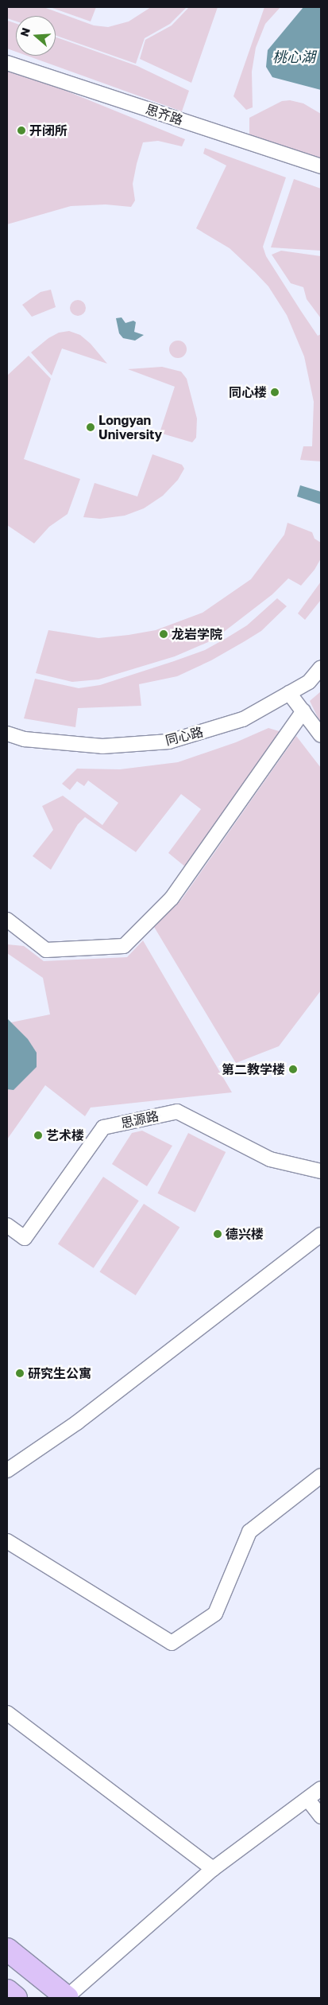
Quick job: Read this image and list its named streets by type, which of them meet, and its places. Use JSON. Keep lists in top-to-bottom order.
{
  "streets": {
    "street": ["思齐路", "同心路", "思源路"]
  },
  "water": ["桃心湖"],
  "places": [
    "开闭所",
    "同心楼",
    "Longyan University",
    "龙岩学院",
    "第二教学楼",
    "艺术楼",
    "德兴楼",
    "研究生公寓"
  ],
  "north": "left"
}
